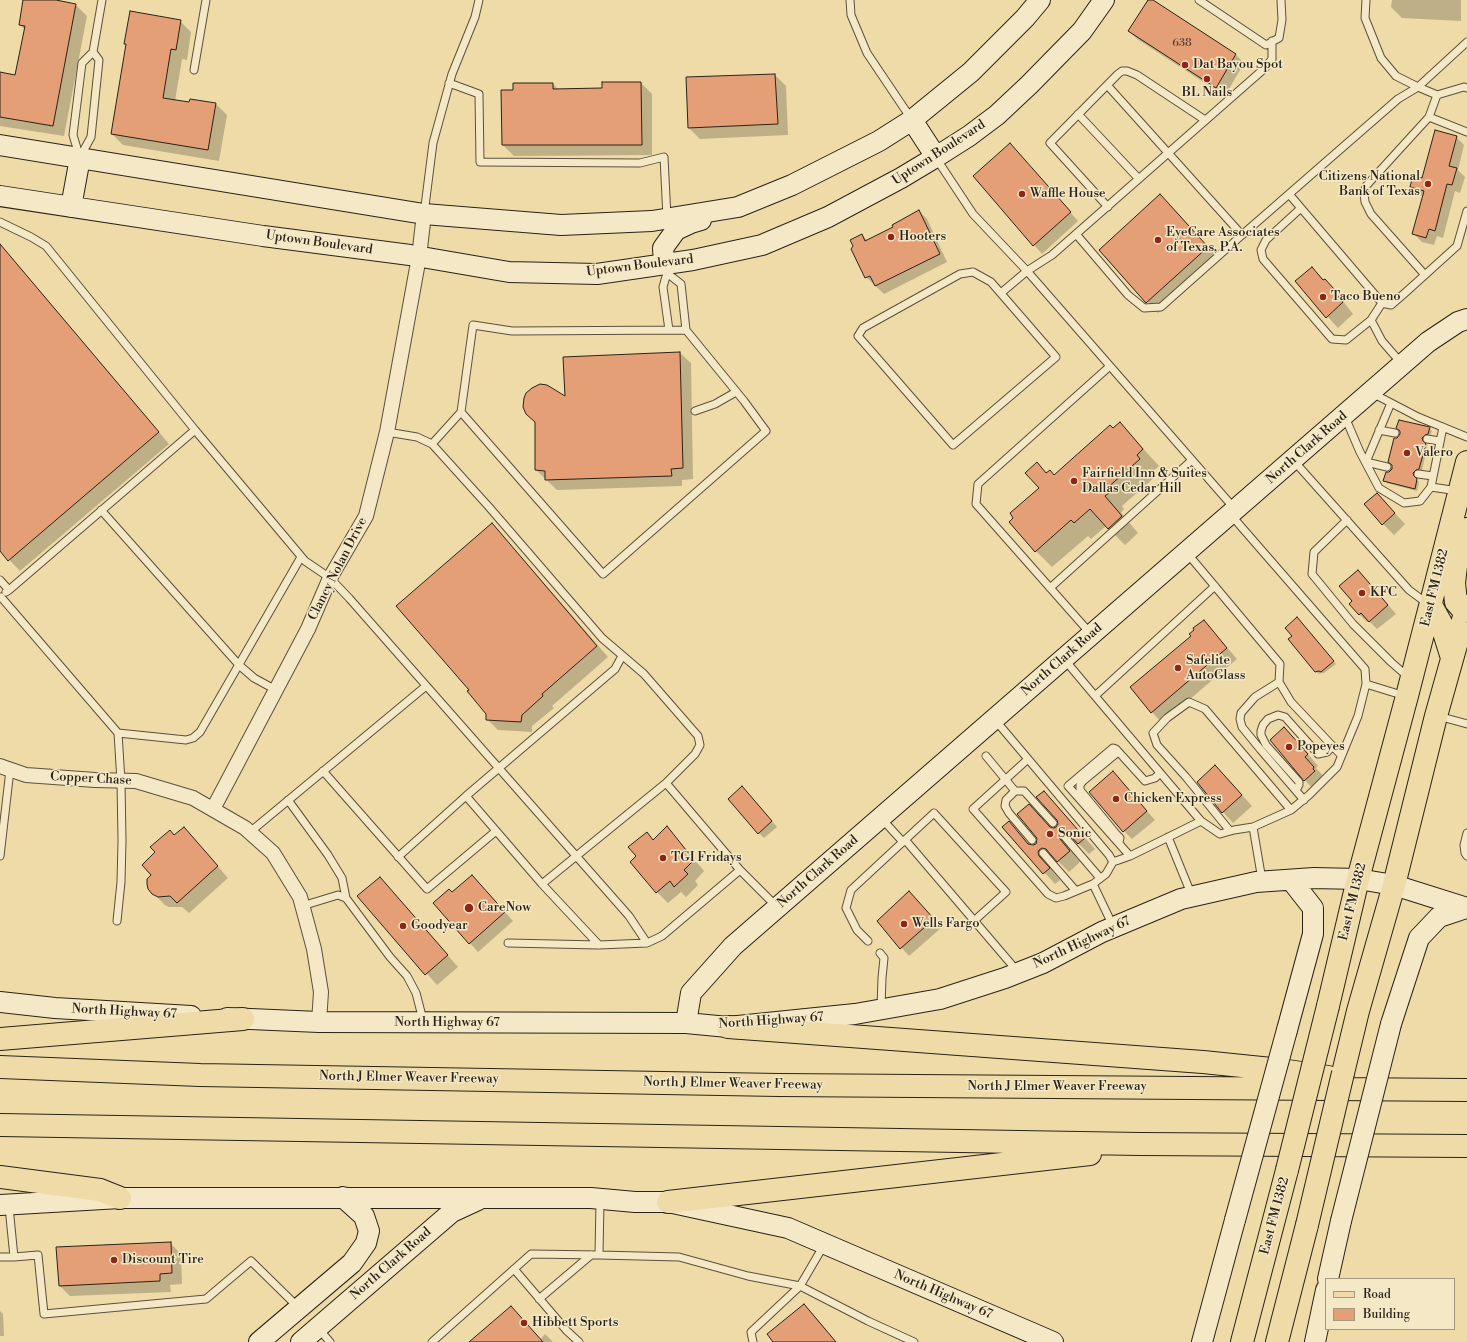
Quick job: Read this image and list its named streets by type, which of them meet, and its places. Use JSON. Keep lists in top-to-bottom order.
{
  "streets": {
    "main road": [
      "Uptown Boulevard",
      "North Clark Road",
      "East FM 1382",
      "North Highway 67",
      "North J Elmer Weaver Freeway"
    ],
    "street": ["Clancy Nolan Drive", "Copper Chase"]
  },
  "crossings": [
    ["Uptown Boulevard", "Clancy Nolan Drive"],
    ["North Clark Road", "North Highway 67"],
    ["Clancy Nolan Drive", "Copper Chase"],
    ["East FM 1382", "North Highway 67"],
    ["Copper Chase", "North Highway 67"]
  ],
  "places": [
    "Dat Bayou Spot",
    "BL Nails",
    "Citizens National Bank of Texas",
    "Waffle House",
    "Hooters",
    "EyeCare Associates of Texas, P.A.",
    "Taco Bueno",
    "Valero",
    "Fairfield Inn & Suites Dallas Cedar Hill",
    "KFC",
    "Safelite AutoGlass",
    "Popeyes",
    "Chicken Express",
    "Sonic",
    "TGI Fridays",
    "CareNow",
    "Wells Fargo",
    "Goodyear",
    "Discount Tire",
    "Hibbett Sports"
  ],
  "house_numbers": ["638"],
  "legend": ["Road", "Building"]
}
